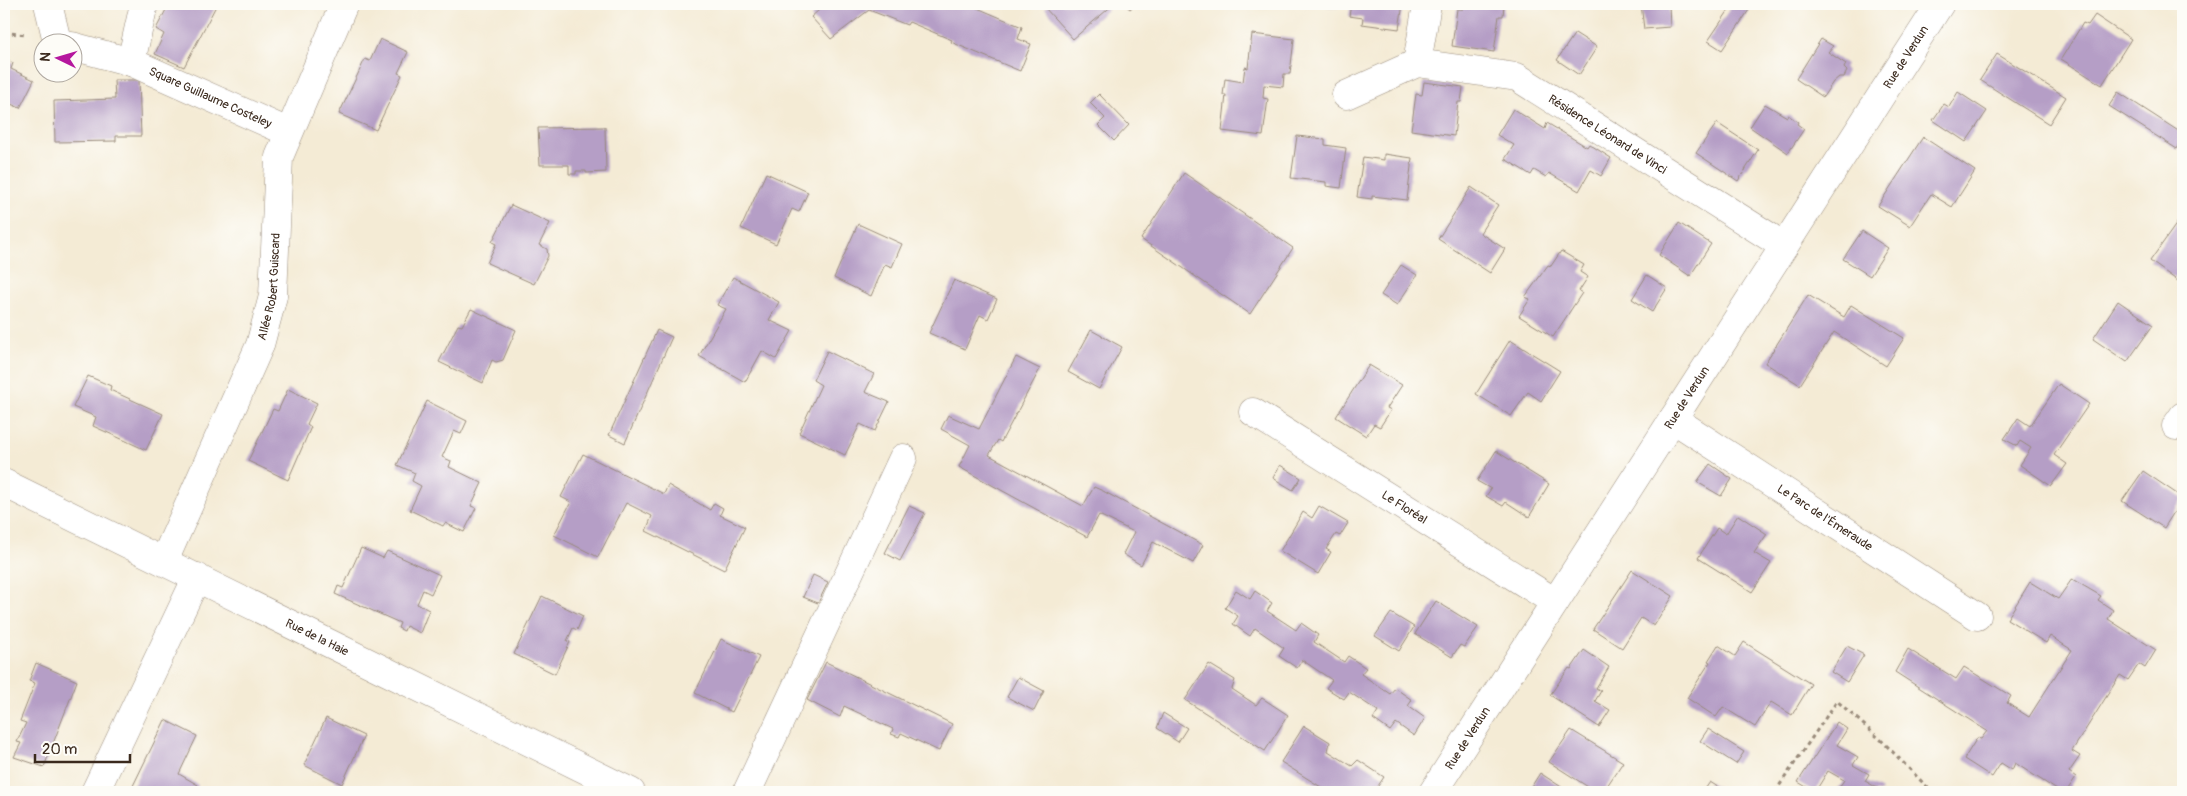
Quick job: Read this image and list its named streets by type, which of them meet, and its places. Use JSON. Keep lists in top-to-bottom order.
{
  "streets": {
    "street": [
      "Rue de Verdun",
      "Square Guillaume Costeley",
      "Résidence Léonard de Vinci",
      "Allée Robert Guiscard",
      "Le Floréal",
      "Le Parc de l'Émeraude",
      "Rue de la Haie"
    ]
  },
  "crossings": [
    ["Rue de Verdun", "Résidence Léonard de Vinci"],
    ["Rue de Verdun", "Le Floréal"],
    ["Rue de Verdun", "Le Parc de l'Émeraude"],
    ["Square Guillaume Costeley", "Allée Robert Guiscard"],
    ["Allée Robert Guiscard", "Rue de la Haie"]
  ],
  "scale_bar": "20 m",
  "north": "left"
}
